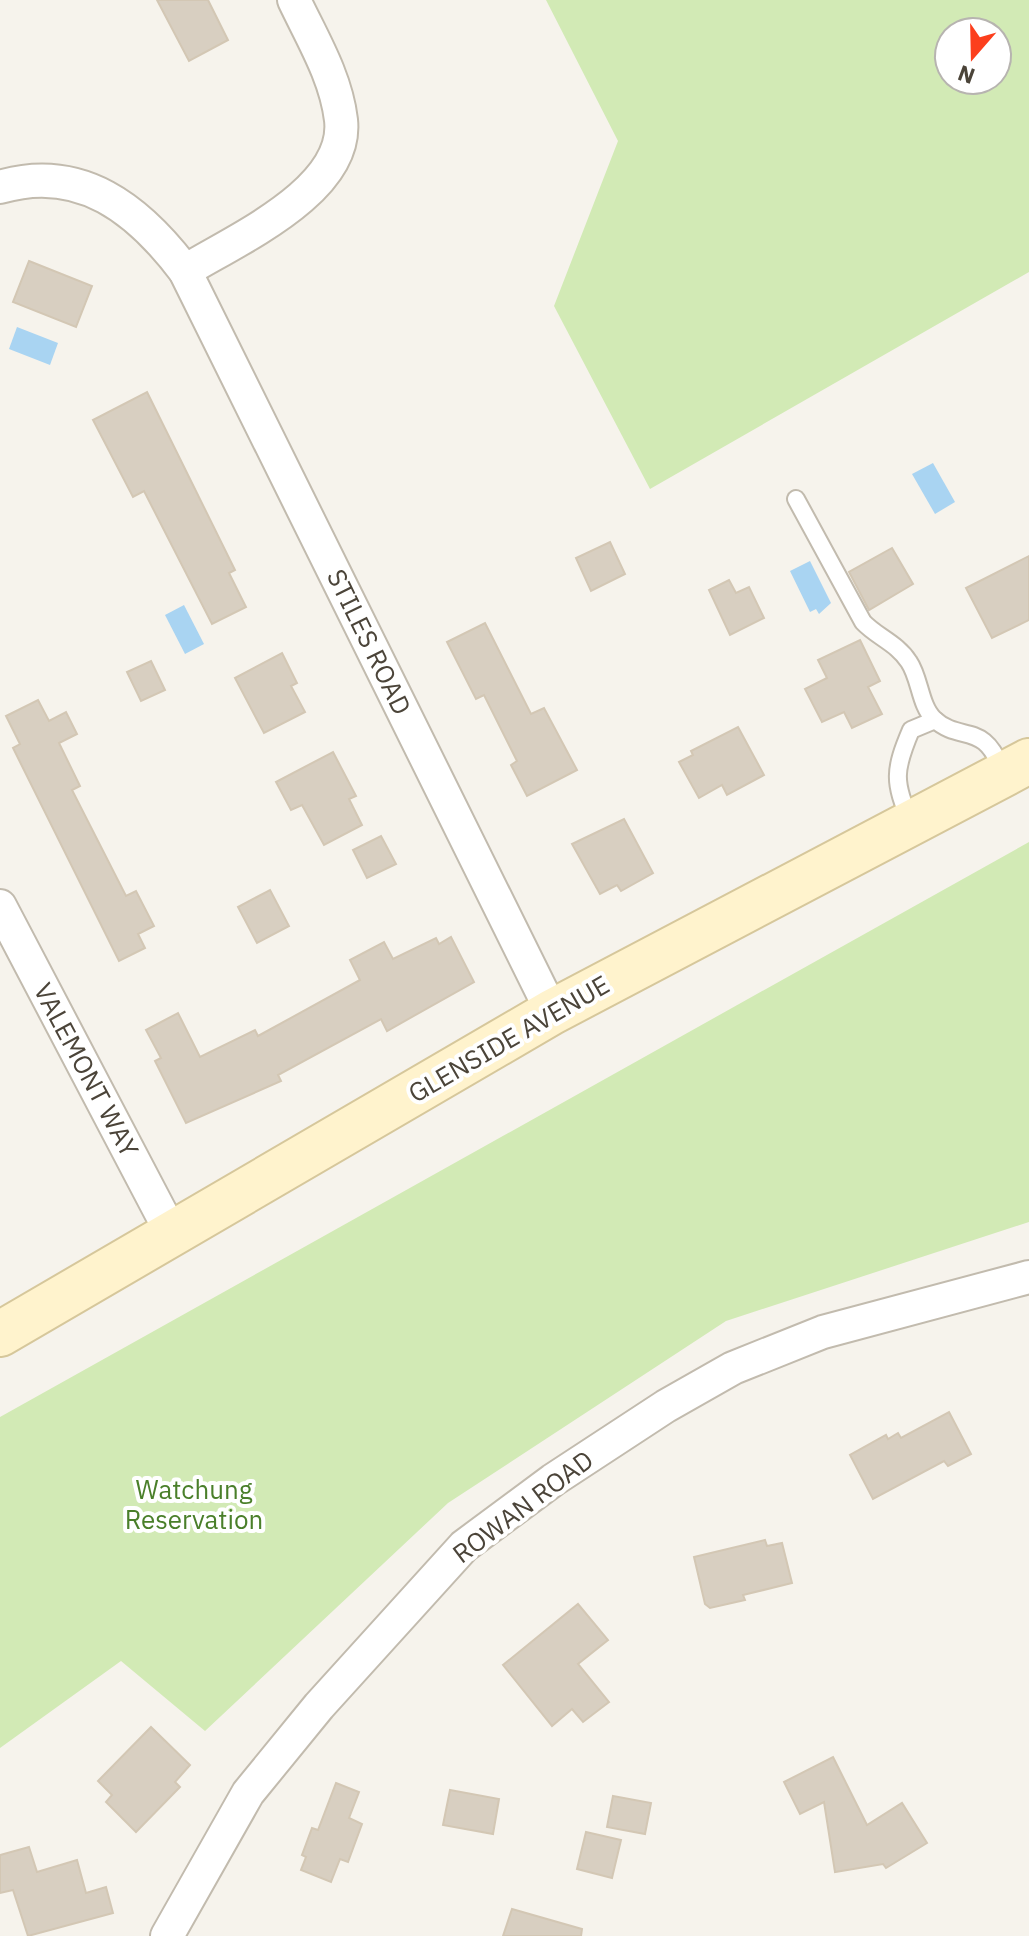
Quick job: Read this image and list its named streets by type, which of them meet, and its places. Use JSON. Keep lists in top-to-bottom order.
{
  "streets": {
    "main road": ["GLENSIDE AVENUE"],
    "street": ["STILES ROAD", "VALEMONT WAY", "ROWAN ROAD"]
  },
  "crossings": [
    ["STILES ROAD", "GLENSIDE AVENUE"],
    ["GLENSIDE AVENUE", "VALEMONT WAY"]
  ],
  "parks": ["Watchung Reservation"],
  "north": "bottom"
}
